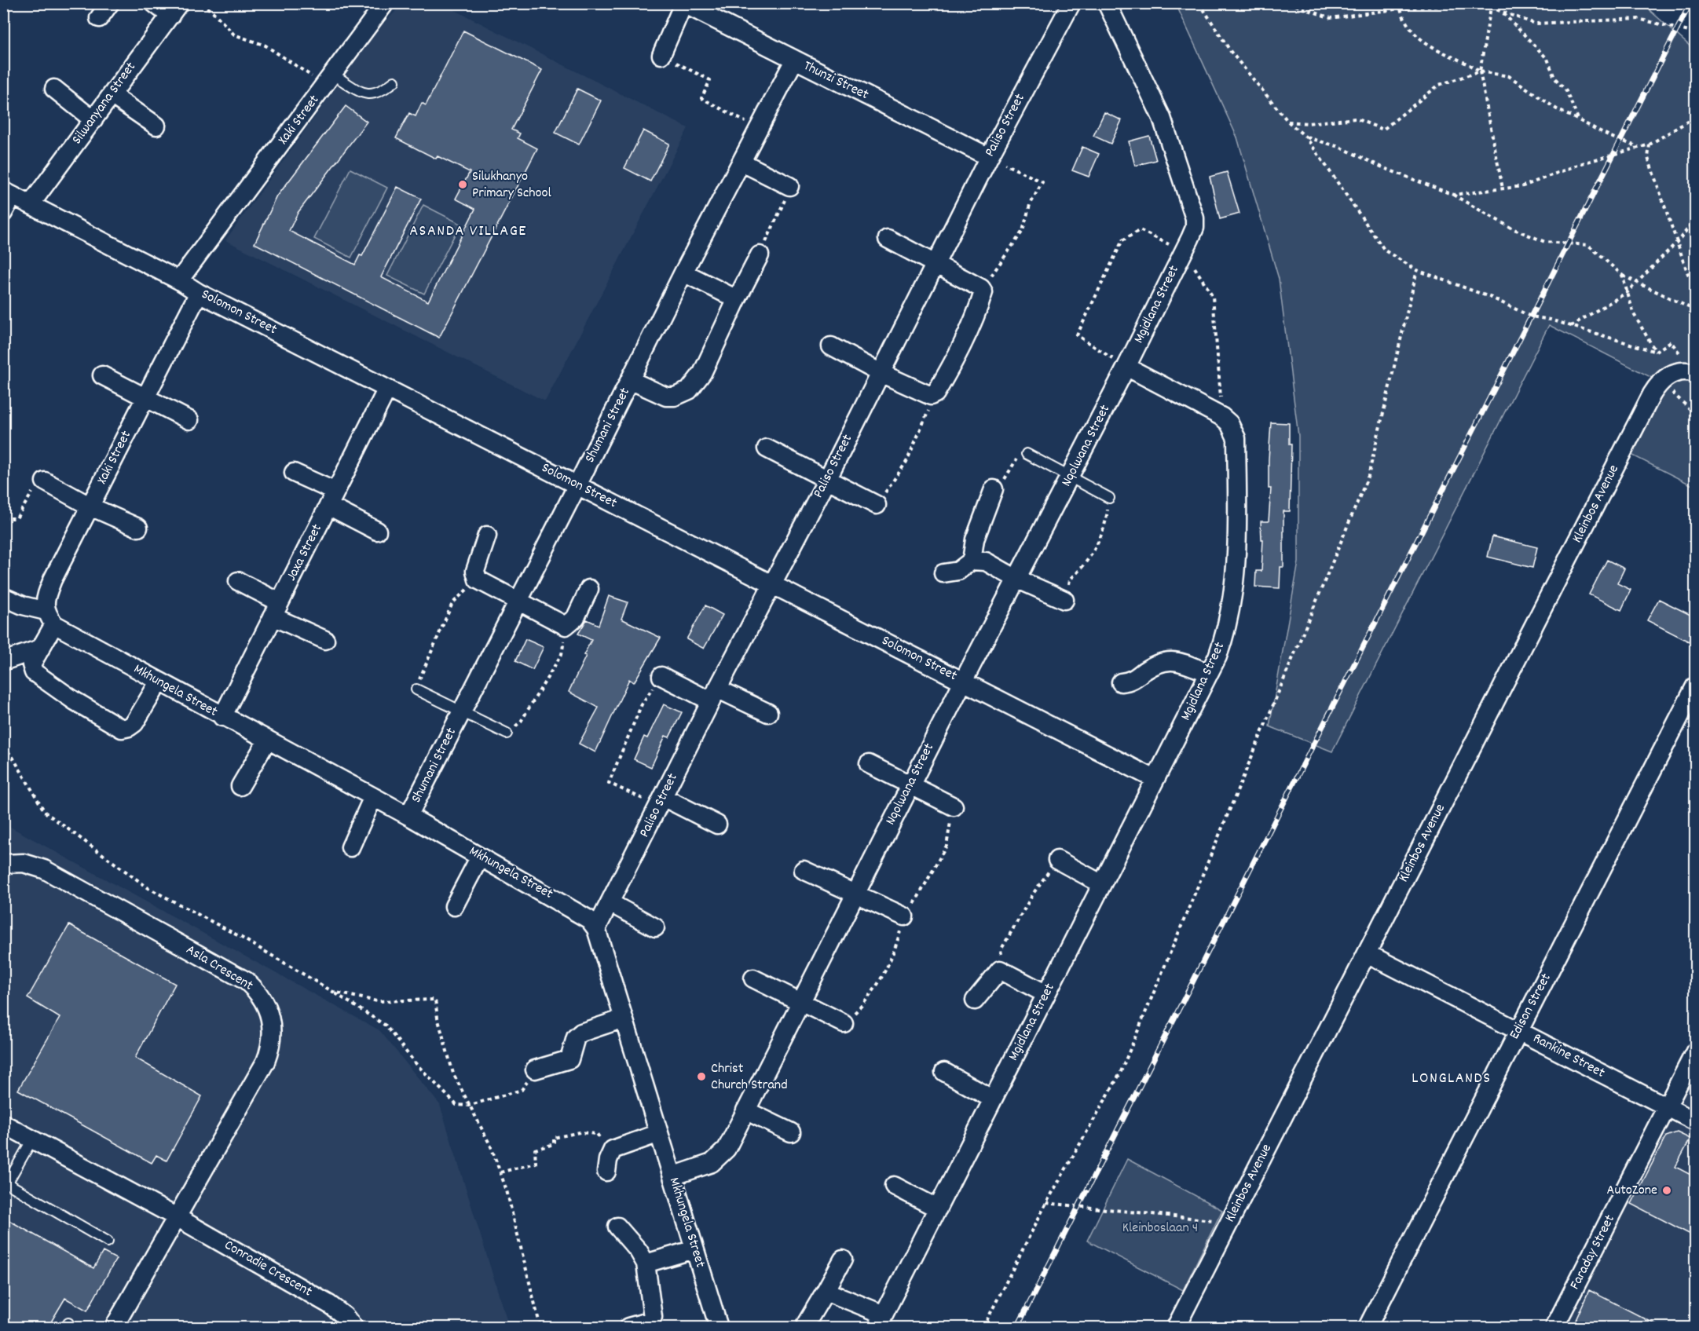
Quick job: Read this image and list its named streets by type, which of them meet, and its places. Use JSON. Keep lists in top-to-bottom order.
{
  "streets": {
    "street": [
      "Thunzi Street",
      "Silwanyana Street",
      "Xaki Street",
      "Paliso Street",
      "Mgidlana Street",
      "Solomon Street",
      "Shumani Street",
      "Nqolwana Street",
      "Kleinbos Avenue",
      "Jaxa Street",
      "Mkhungela Street",
      "Asla Crescent",
      "Edison Street",
      "Rankine Street",
      "Faraday Street",
      "Conradie Crescent"
    ]
  },
  "crossings": [
    ["Thunzi Street", "Paliso Street"],
    ["Thunzi Street", "Shumani Street"],
    ["Silwanyana Street", "Solomon Street"],
    ["Xaki Street", "Solomon Street"],
    ["Xaki Street", "Mkhungela Street"],
    ["Paliso Street", "Solomon Street"],
    ["Paliso Street", "Mkhungela Street"],
    ["Mgidlana Street", "Solomon Street"],
    ["Mgidlana Street", "Nqolwana Street"],
    ["Solomon Street", "Shumani Street"],
    ["Solomon Street", "Nqolwana Street"],
    ["Solomon Street", "Jaxa Street"],
    ["Shumani Street", "Mkhungela Street"],
    ["Nqolwana Street", "Mkhungela Street"],
    ["Kleinbos Avenue", "Rankine Street"],
    ["Jaxa Street", "Mkhungela Street"],
    ["Asla Crescent", "Conradie Crescent"],
    ["Edison Street", "Rankine Street"],
    ["Rankine Street", "Faraday Street"]
  ],
  "districts": ["ASANDA VILLAGE", "LONGLANDS"],
  "parks": ["Kleinboslaan 4"],
  "places": ["Silukhanyo Primary School", "Christ Church Strand", "AutoZone"]
}
